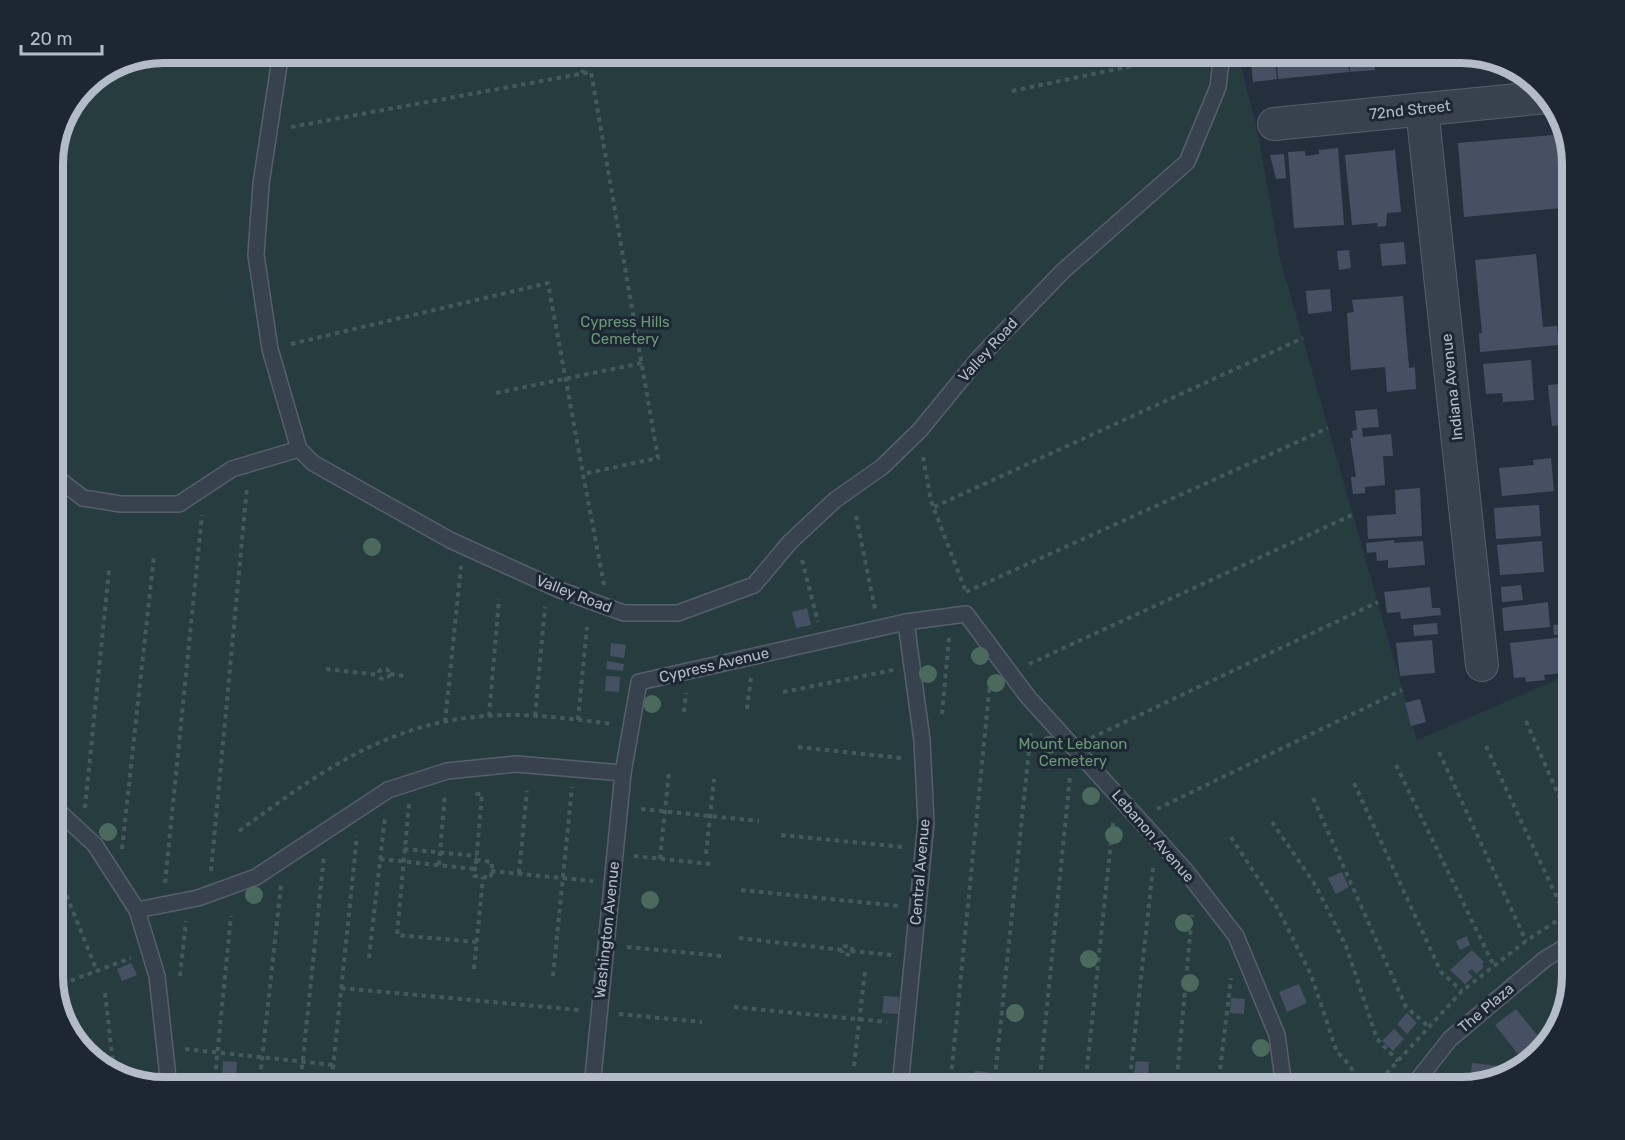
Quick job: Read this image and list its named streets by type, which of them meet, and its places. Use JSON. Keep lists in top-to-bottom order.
{
  "streets": {
    "street": ["72nd Street", "Indiana Avenue"],
    "lane": [
      "Valley Road",
      "Cypress Avenue",
      "Lebanon Avenue",
      "Central Avenue",
      "Washington Avenue",
      "The Plaza"
    ]
  },
  "crossings": [
    ["72nd Street", "Indiana Avenue"],
    ["Cypress Avenue", "Lebanon Avenue"],
    ["Cypress Avenue", "Central Avenue"],
    ["Cypress Avenue", "Washington Avenue"]
  ],
  "parks": ["Cypress Hills Cemetery", "Mount Lebanon Cemetery"],
  "scale_bar": "20 m"
}
